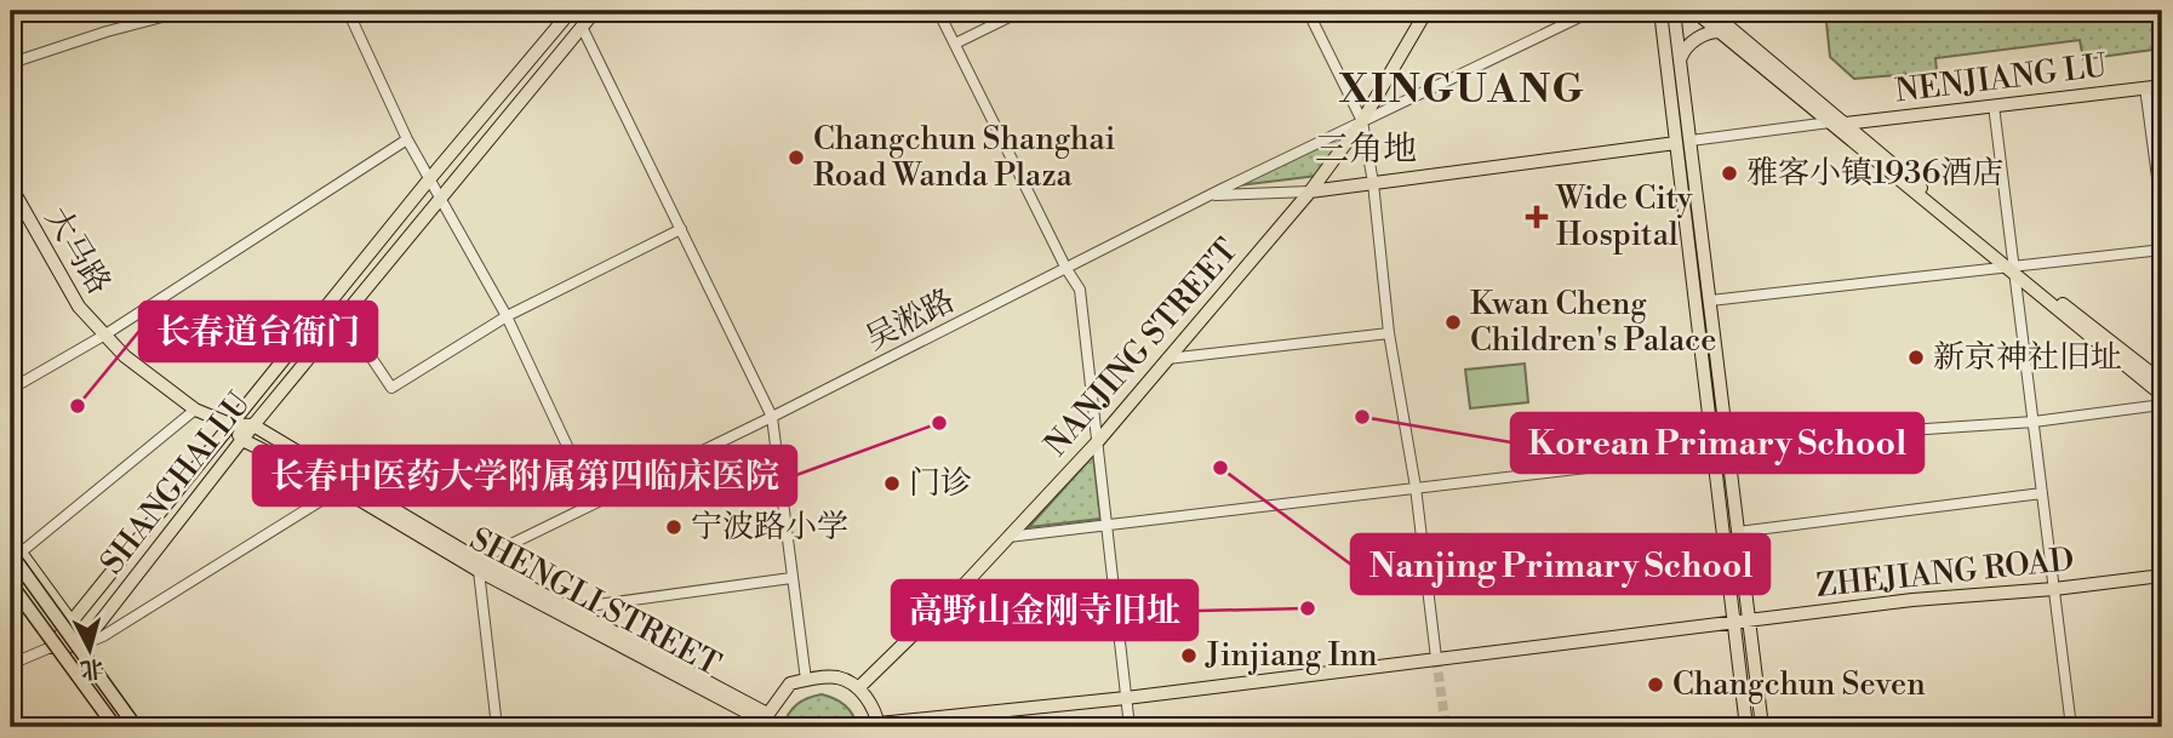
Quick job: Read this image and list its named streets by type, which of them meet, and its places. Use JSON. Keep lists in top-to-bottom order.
{
  "streets": {
    "main road": [
      "NENJIANG LU",
      "大马路",
      "NANJING STREET",
      "SHANGHAI LU",
      "ZHEJIANG ROAD",
      "SHENGLI STREET"
    ],
    "street": ["吴淞路"]
  },
  "crossings": [
    ["大马路", "SHANGHAI LU"],
    ["大马路", "SHENGLI STREET"],
    ["吴淞路", "NANJING STREET"],
    ["吴淞路", "SHENGLI STREET"],
    ["SHANGHAI LU", "SHENGLI STREET"]
  ],
  "districts": ["XINGUANG", "三角地"],
  "places": {
    "other": [
      "Changchun Shanghai Road Wanda Plaza",
      "雅客小镇1936酒店",
      "Kwan Cheng Children's Palace",
      "新京神社旧址",
      "长春道台衙门",
      "Korean Primary School",
      "长春中医药大学附属第四临床医院",
      "Nanjing Primary School",
      "门诊",
      "宁波路小学",
      "高野山金刚寺旧址",
      "Jinjiang Inn",
      "Changchun Seven"
    ],
    "health": ["Wide City Hospital"]
  },
  "north": "bottom"
}
